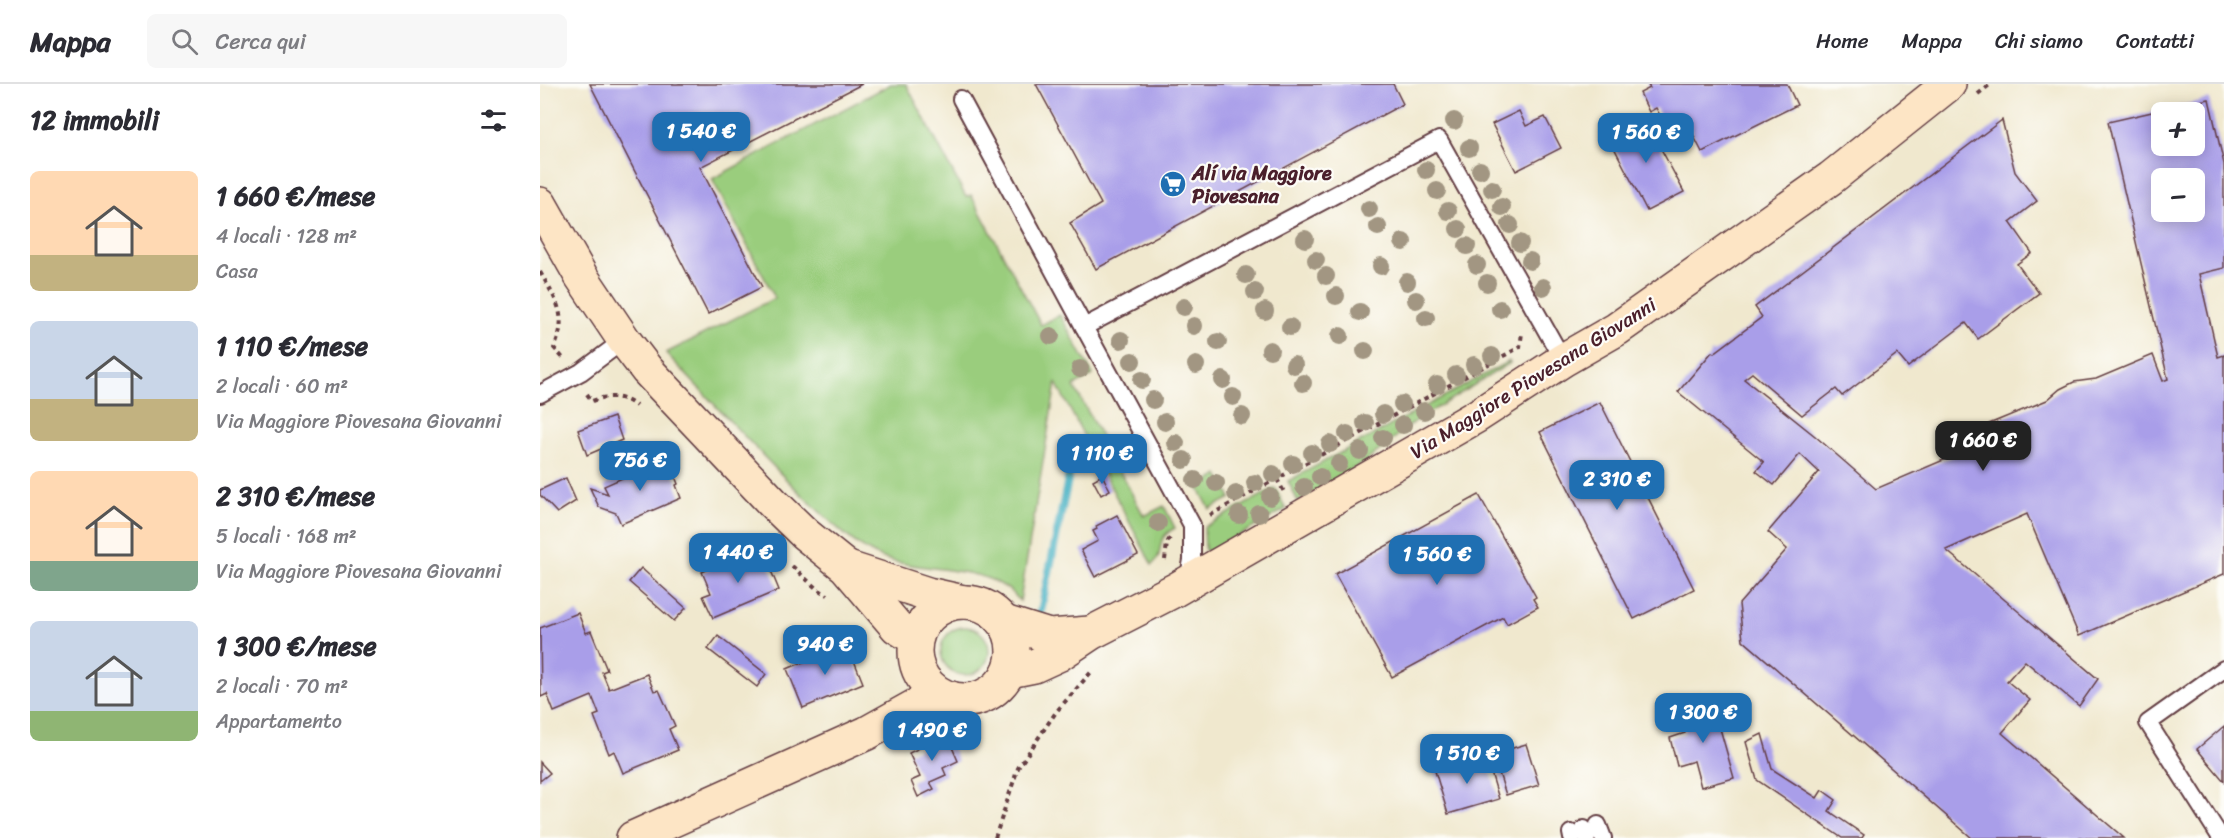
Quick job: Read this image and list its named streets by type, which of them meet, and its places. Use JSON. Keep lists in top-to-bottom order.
{
  "streets": {
    "street": ["Via Maggiore Piovesana Giovanni"]
  },
  "places": {
    "supermarket": ["Alí via Maggiore Piovesana"]
  },
  "page": {
    "header": "Mappa",
    "search": "Cerca qui",
    "nav": [
      "Home",
      "Mappa",
      "Chi siamo",
      "Contatti"
    ],
    "heading": "12 immobili",
    "map_buttons": ["+", "−"],
    "price": [
      "1 540 €",
      "1 560 €",
      "1 660 €",
      "1 110 €",
      "756 €",
      "2 310 €",
      "1 440 €",
      "1 560 €",
      "940 €",
      "1 300 €",
      "1 490 €",
      "1 510 €"
    ],
    "list": [
      {
        "name": "1 660 €/mese",
        "note": "4 locali · 128 m² · Casa"
      },
      {
        "name": "1 110 €/mese",
        "note": "2 locali · 60 m² · Via Maggiore Piovesana Giovanni"
      },
      {
        "name": "2 310 €/mese",
        "note": "5 locali · 168 m² · Via Maggiore Piovesana Giovanni"
      },
      {
        "name": "1 300 €/mese",
        "note": "2 locali · 70 m² · Appartamento"
      }
    ]
  }
}
